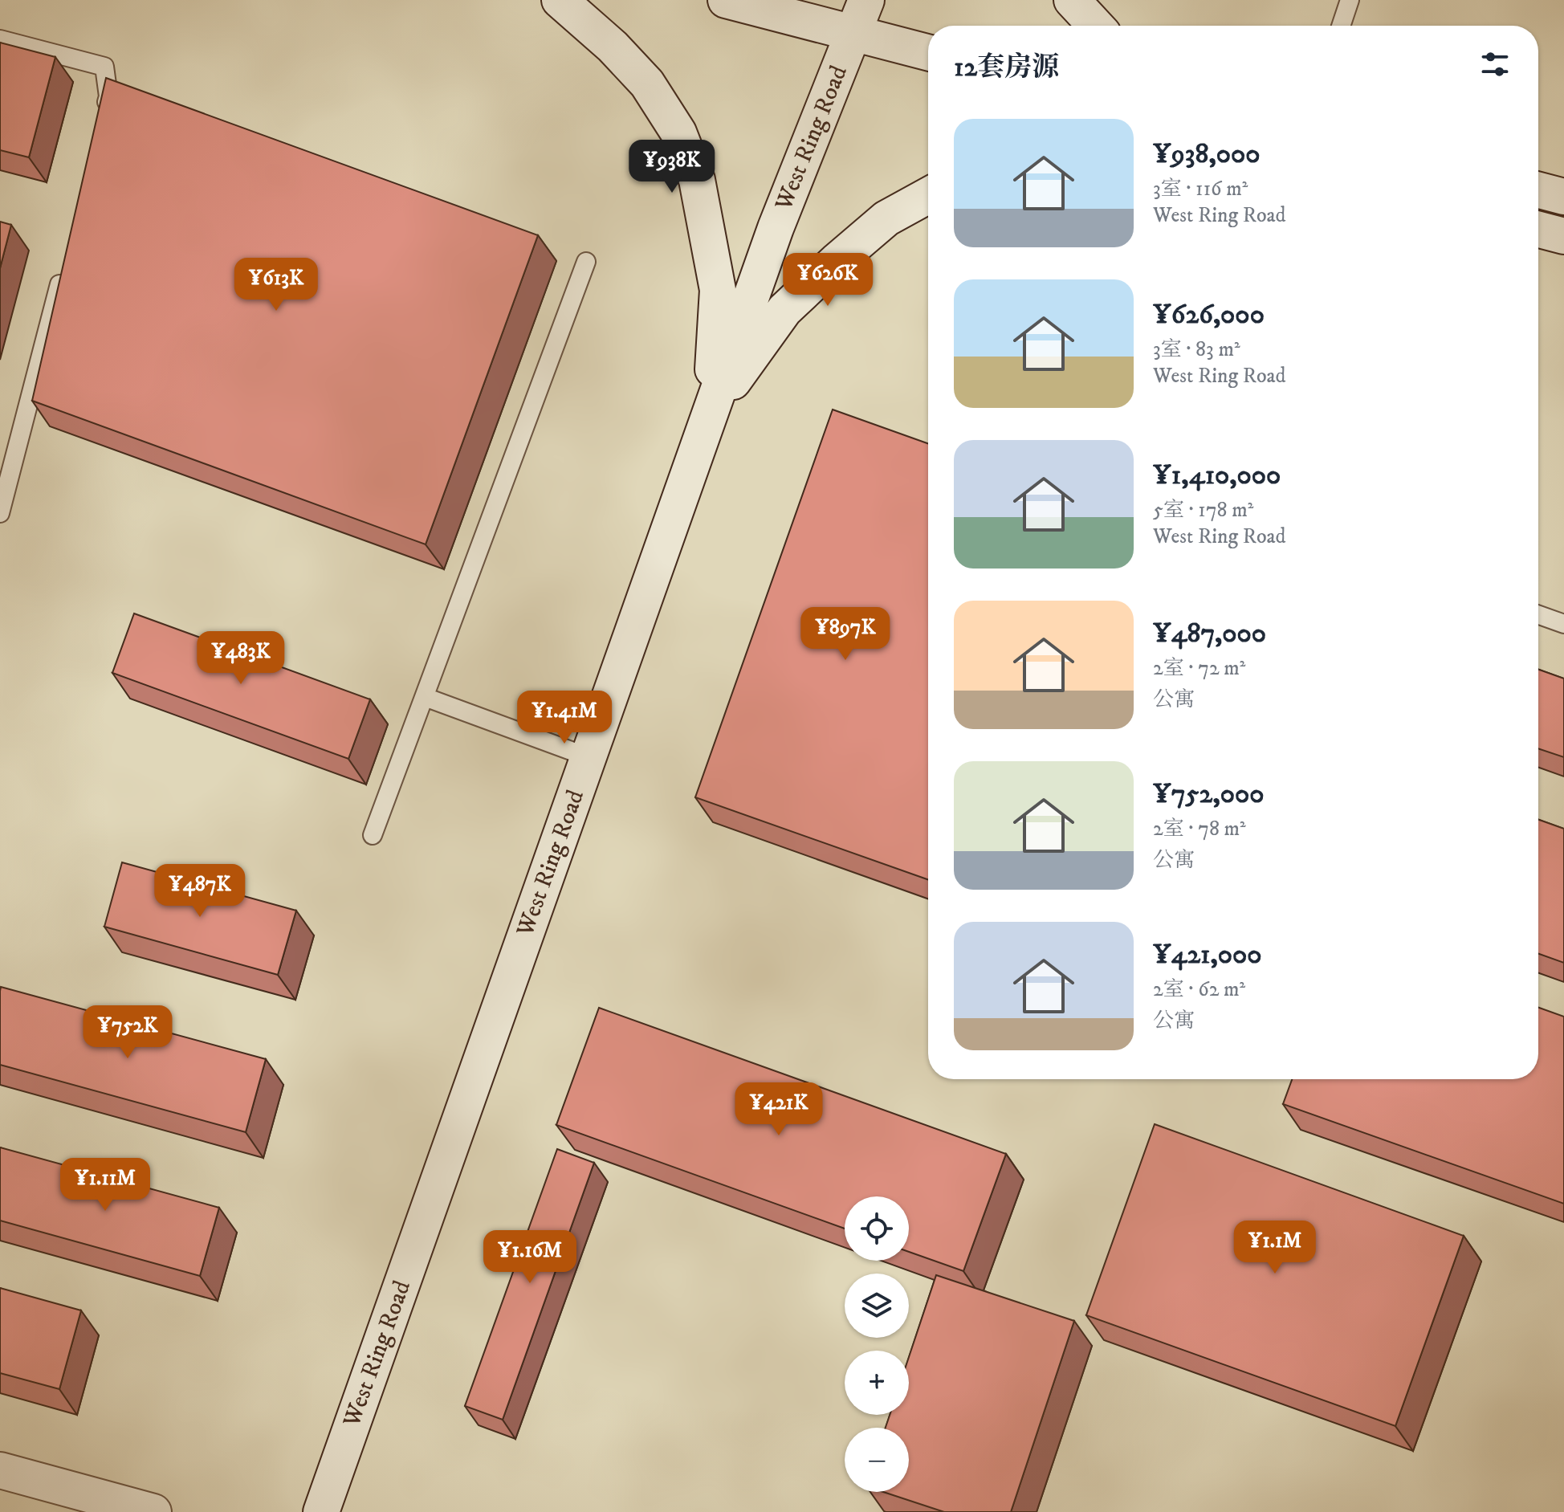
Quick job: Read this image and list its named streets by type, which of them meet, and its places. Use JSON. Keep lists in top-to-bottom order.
{
  "streets": {
    "main road": ["West Ring Road"]
  },
  "page": {
    "heading": "12套房源",
    "list": [
      {
        "name": "¥938,000",
        "note": "3室 · 116 m² · West Ring Road"
      },
      {
        "name": "¥626,000",
        "note": "3室 · 83 m² · West Ring Road"
      },
      {
        "name": "¥1,410,000",
        "note": "5室 · 178 m² · West Ring Road"
      },
      {
        "name": "¥487,000",
        "note": "2室 · 72 m² · 公寓"
      },
      {
        "name": "¥752,000",
        "note": "2室 · 78 m² · 公寓"
      },
      {
        "name": "¥421,000",
        "note": "2室 · 62 m² · 公寓"
      }
    ],
    "price": [
      "¥938K",
      "¥626K",
      "¥613K",
      "¥897K",
      "¥483K",
      "¥1.41M",
      "¥487K",
      "¥752K",
      "¥421K",
      "¥1.11M",
      "¥1.1M",
      "¥1.16M"
    ],
    "map_buttons": ["+", "−"]
  }
}
